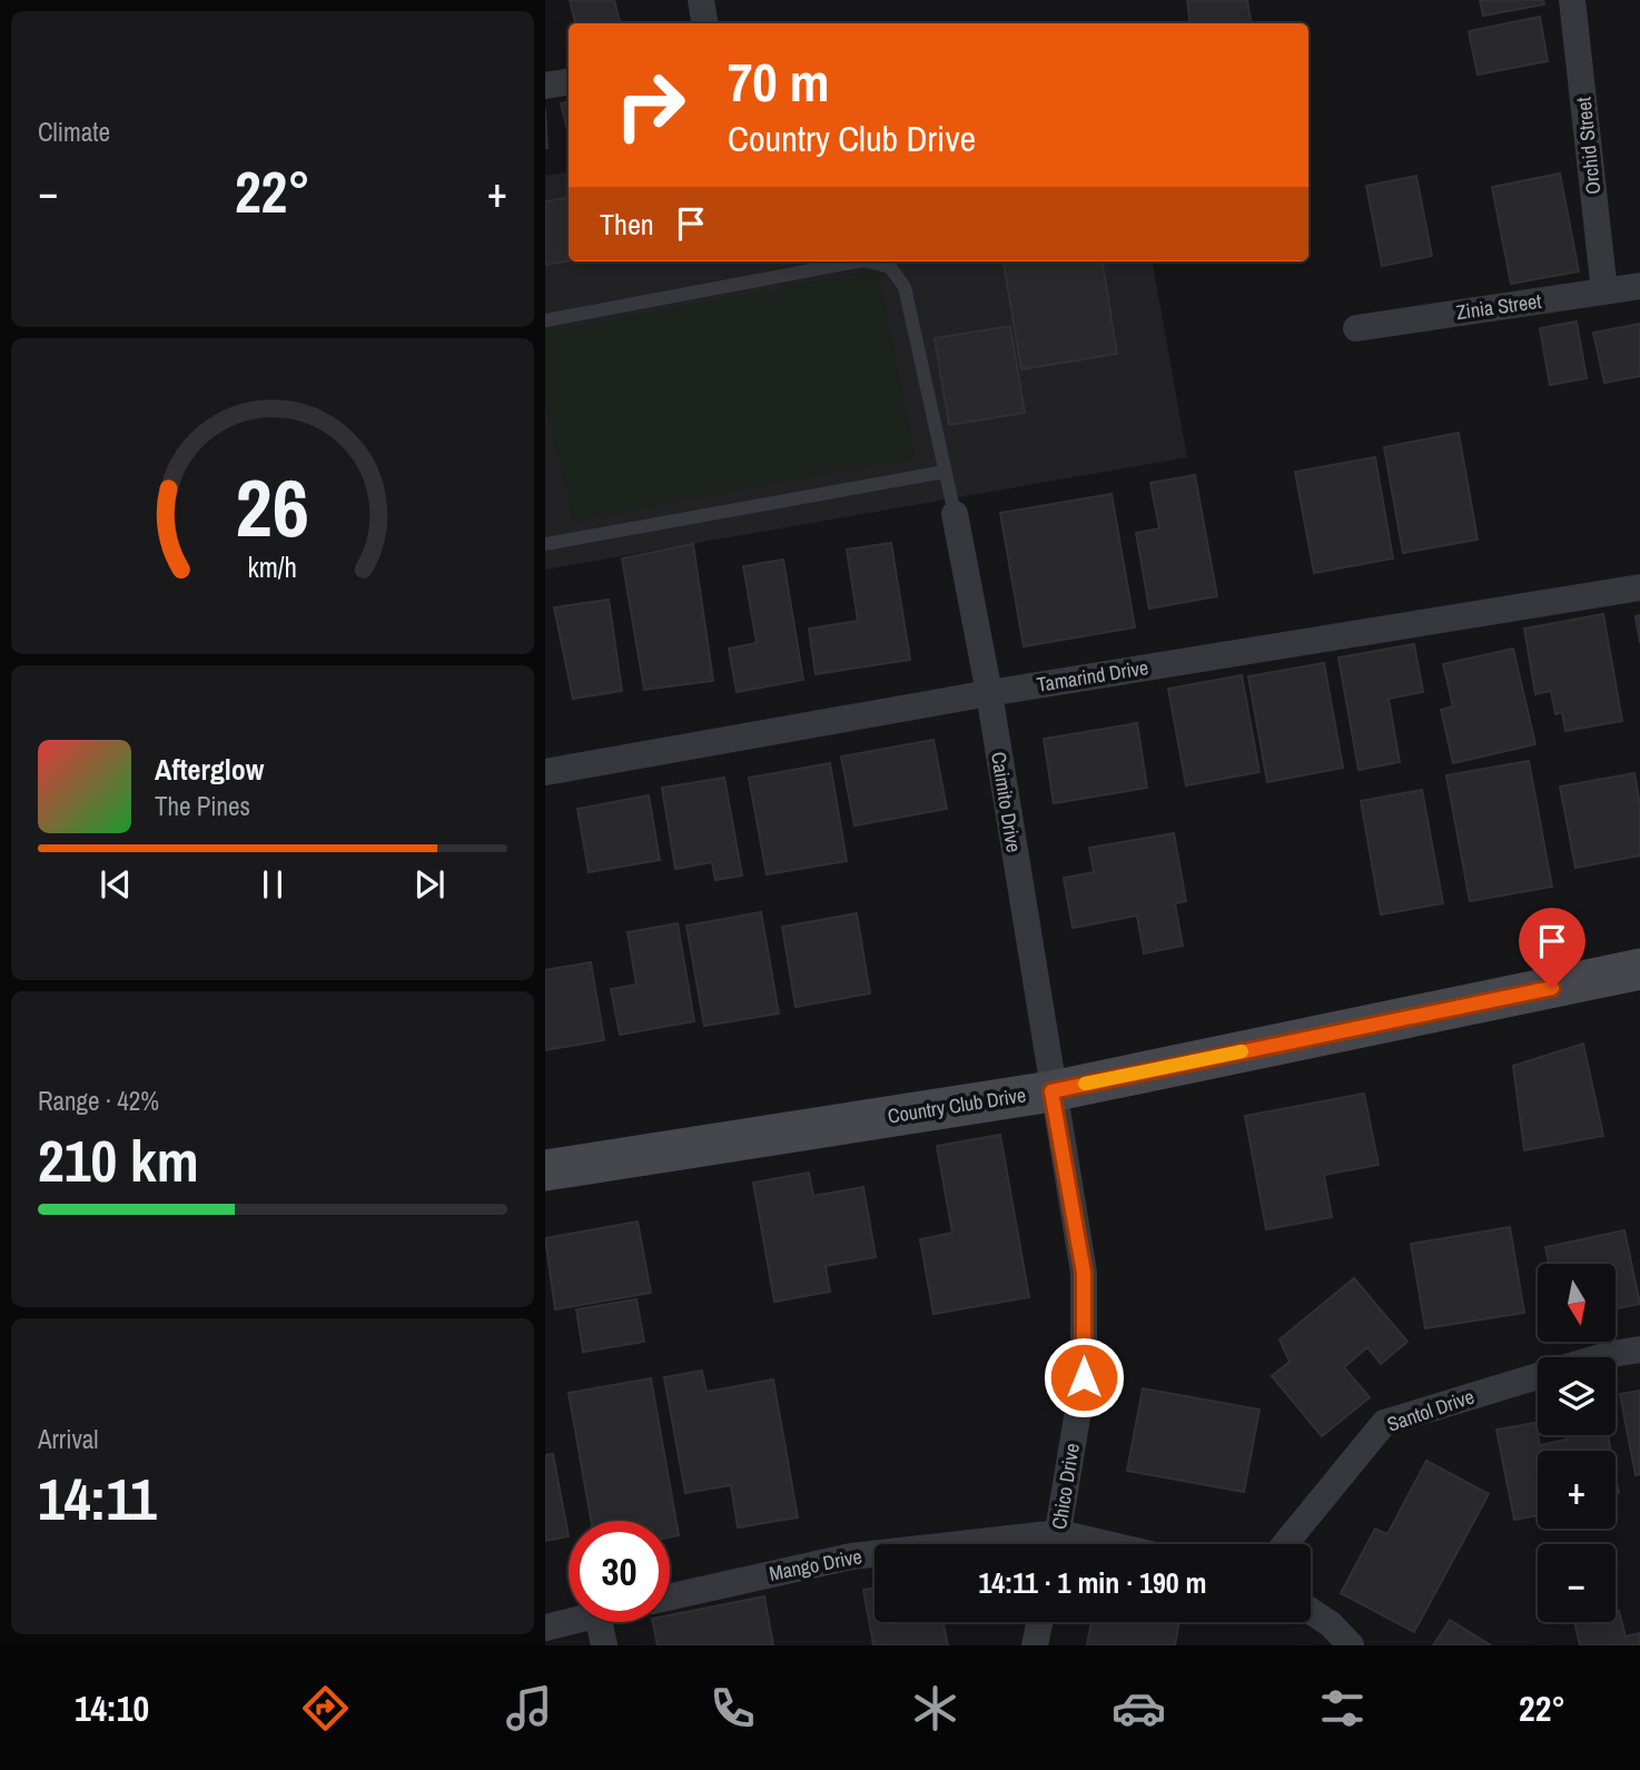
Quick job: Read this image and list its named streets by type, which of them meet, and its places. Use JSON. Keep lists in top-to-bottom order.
{
  "streets": {
    "street": [
      "Orchid Street",
      "Zinia Street",
      "Tamarind Drive",
      "Caimito Drive",
      "Country Club Drive",
      "Santol Drive",
      "Chico Drive",
      "Mango Drive"
    ]
  },
  "crossings": [
    ["Orchid Street", "Zinia Street"],
    ["Tamarind Drive", "Caimito Drive"],
    ["Caimito Drive", "Country Club Drive"],
    ["Caimito Drive", "Chico Drive"],
    ["Country Club Drive", "Chico Drive"]
  ],
  "north": "bottom",
  "page": {
    "tile": [
      "Climate",
      ["Range · 42%", "210 km"],
      ["Arrival", "14:11"]
    ],
    "turn": ["70 m", "Country Club Drive"],
    "heat": ["−", "22°", "+"],
    "then": "Then",
    "song": ["Afterglow", "The Pines"],
    "map_buttons": ["+", "−"],
    "limit": "30",
    "trip": "14:11 · 1 min · 190 m",
    "tabs": ["14:10", "22°"],
    "gauge": ["26", "km/h"]
  }
}
